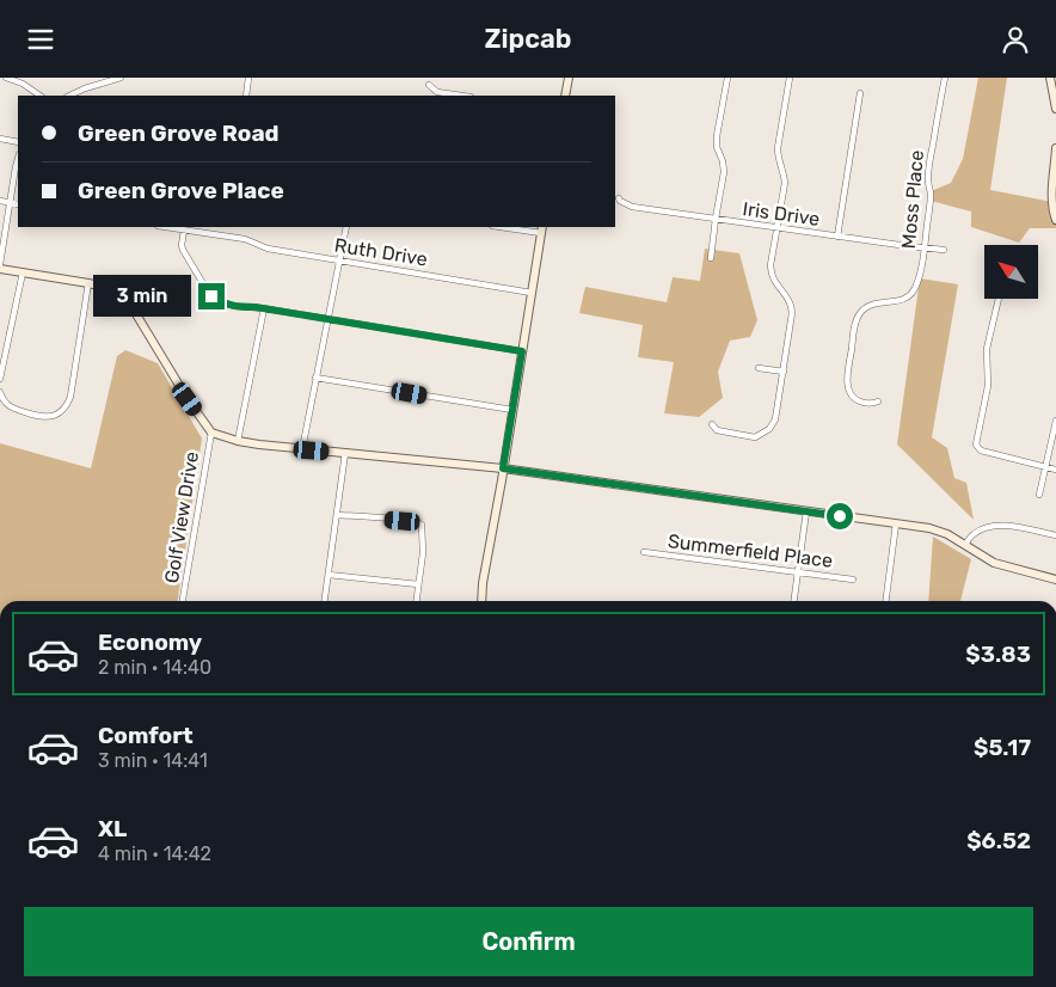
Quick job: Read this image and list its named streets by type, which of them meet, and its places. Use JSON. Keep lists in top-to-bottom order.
{
  "streets": {
    "street": [
      "Moss Place",
      "Iris Drive",
      "Ruth Drive",
      "Golf View Drive",
      "Summerfield Place"
    ]
  },
  "crossings": [
    ["Moss Place", "Iris Drive"]
  ],
  "north": "top left",
  "page": {
    "header": "Zipcab",
    "banner": ["Green Grove Road", "Green Grove Place"],
    "bubble": "3 min",
    "list": [
      {
        "name": "Economy",
        "note": "2 min · 14:40",
        "value": "$3.83"
      },
      {
        "name": "Comfort",
        "note": "3 min · 14:41",
        "value": "$5.17"
      },
      {
        "name": "XL",
        "note": "4 min · 14:42",
        "value": "$6.52"
      }
    ],
    "buttons": "Confirm"
  }
}
